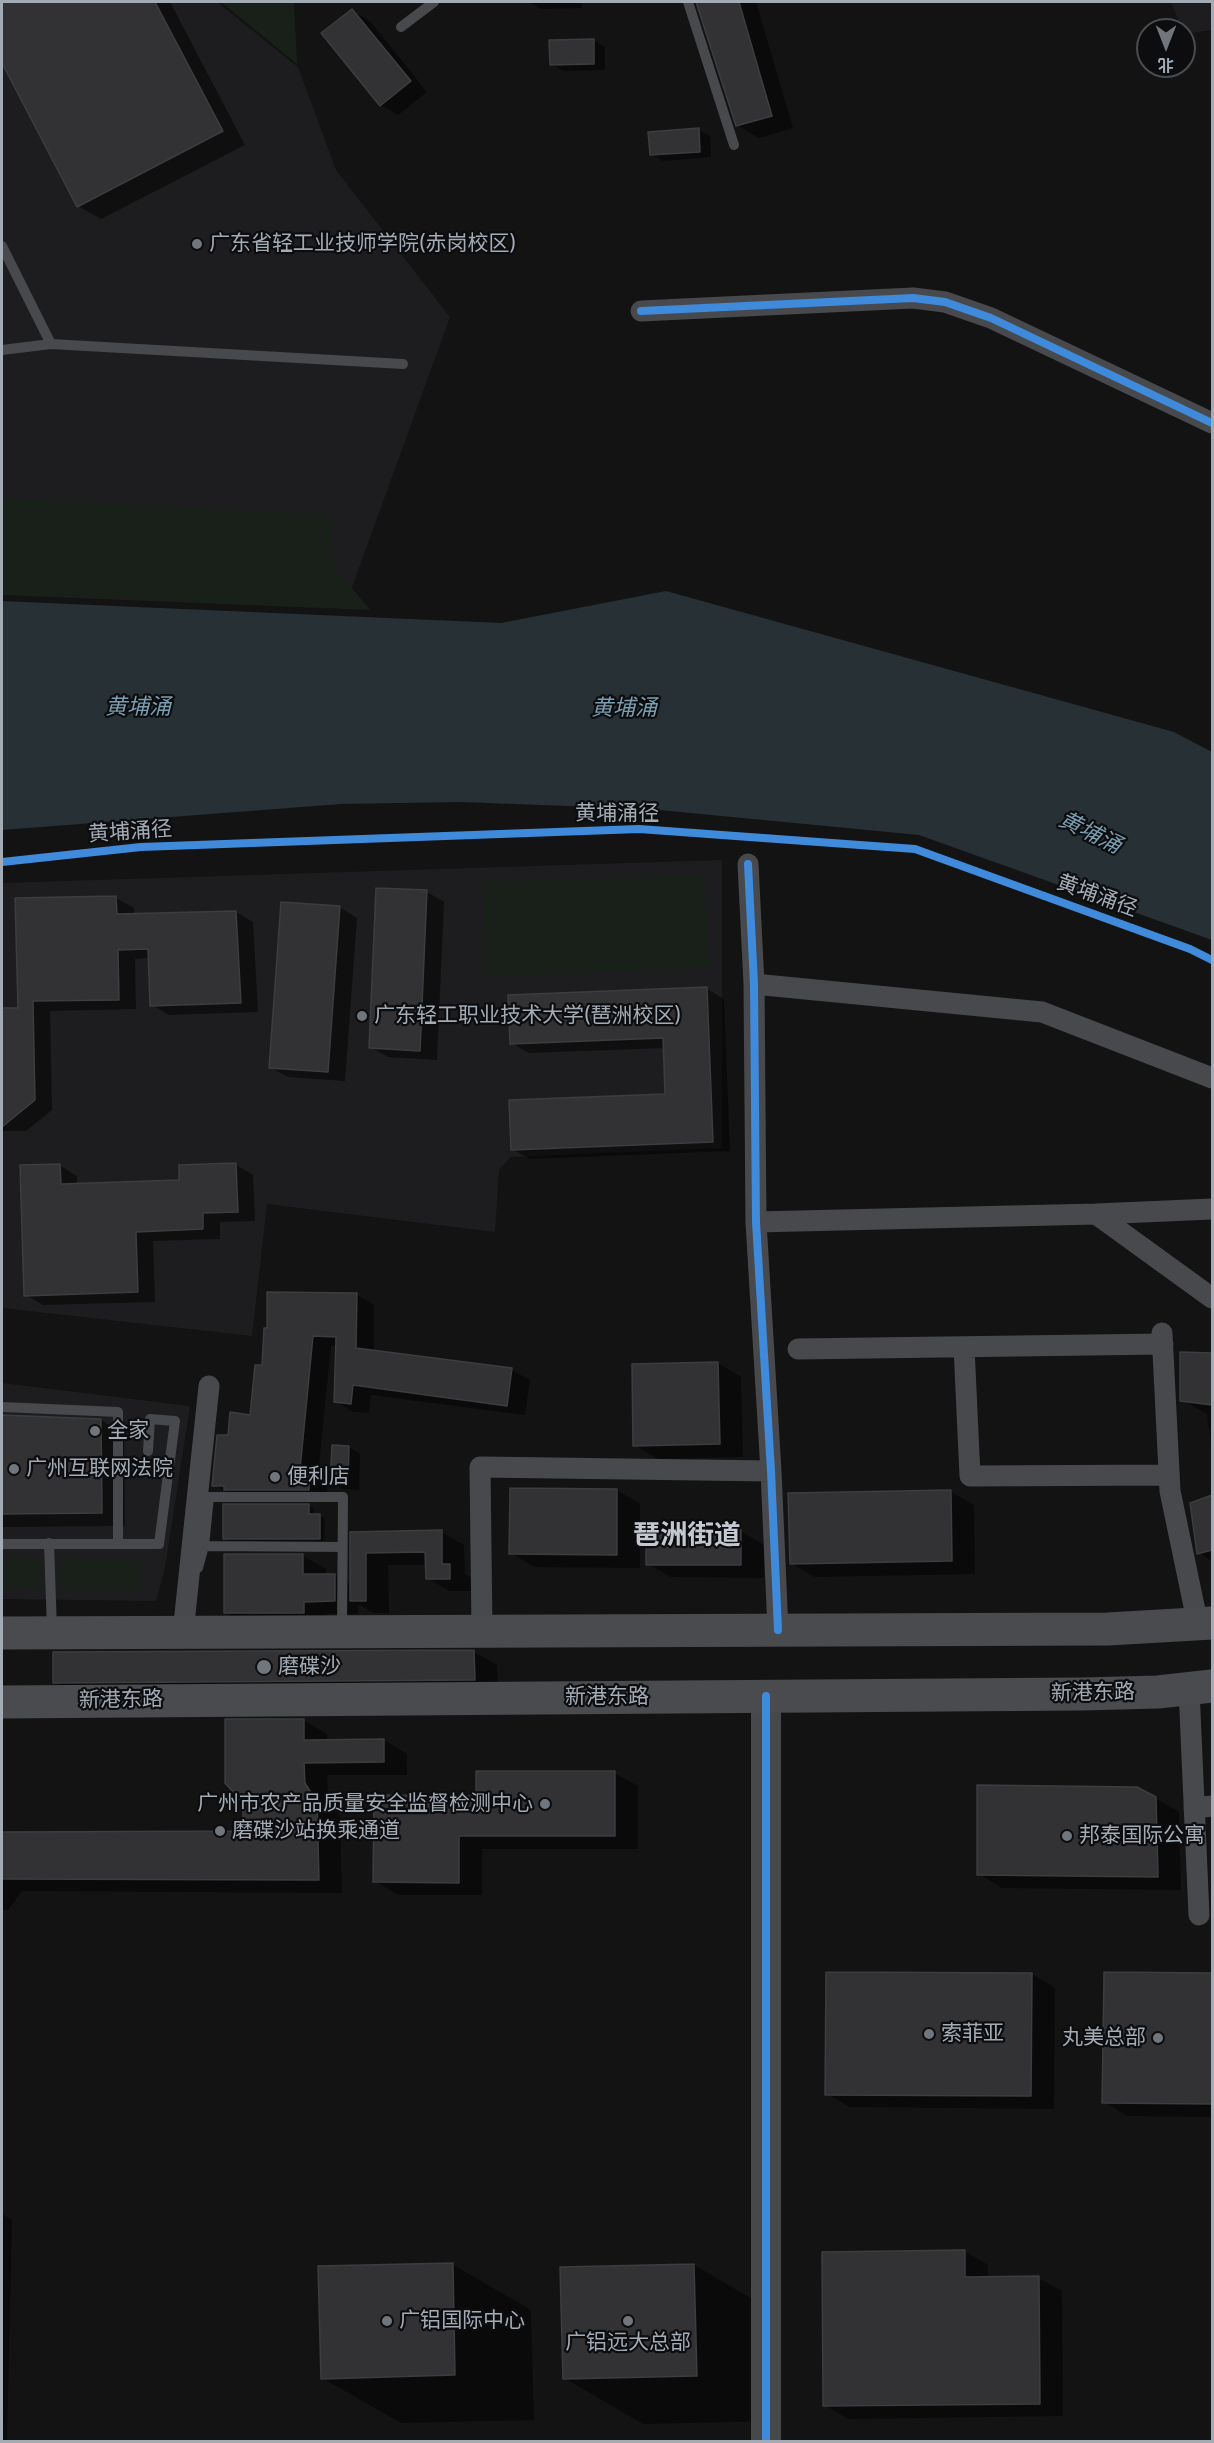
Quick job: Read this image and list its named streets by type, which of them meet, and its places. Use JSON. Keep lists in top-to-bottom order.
{
  "streets": {
    "main road": ["新港东路"],
    "cycle path": ["黄埔涌径"]
  },
  "districts": ["琶洲街道"],
  "water": ["黄埔涌"],
  "places": [
    "广东省轻工业技师学院(赤岗校区)",
    "广东轻工职业技术大学(琶洲校区)",
    "全家",
    "广州互联网法院",
    "便利店",
    "磨碟沙",
    "广州市农产品质量安全监督检测中心",
    "磨碟沙站换乘通道",
    "邦泰国际公寓",
    "索菲亚",
    "丸美总部",
    "广铝国际中心",
    "广铝远大总部"
  ],
  "north": "bottom"
}
